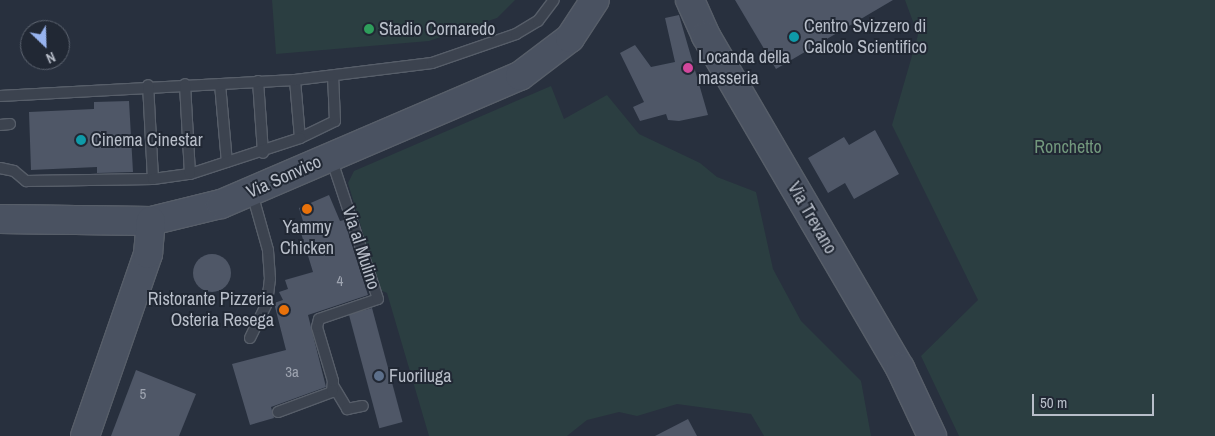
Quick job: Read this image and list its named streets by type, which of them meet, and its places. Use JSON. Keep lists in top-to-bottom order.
{
  "streets": {
    "main road": ["Via Sonvico", "Via Trevano"],
    "lane": ["Via al Mulino"]
  },
  "crossings": [
    ["Via Sonvico", "Via al Mulino"]
  ],
  "parks": ["Ronchetto"],
  "places": [
    "Stadio Cornaredo",
    "Centro Svizzero di Calcolo Scientifico",
    "Locanda della masseria",
    "Cinema Cinestar",
    "Yammy Chicken",
    "Ristorante Pizzeria Osteria Resega",
    "Fuoriluga"
  ],
  "house_numbers": ["4", "3a", "5"],
  "scale_bar": "50 m",
  "north": "bottom right"
}
